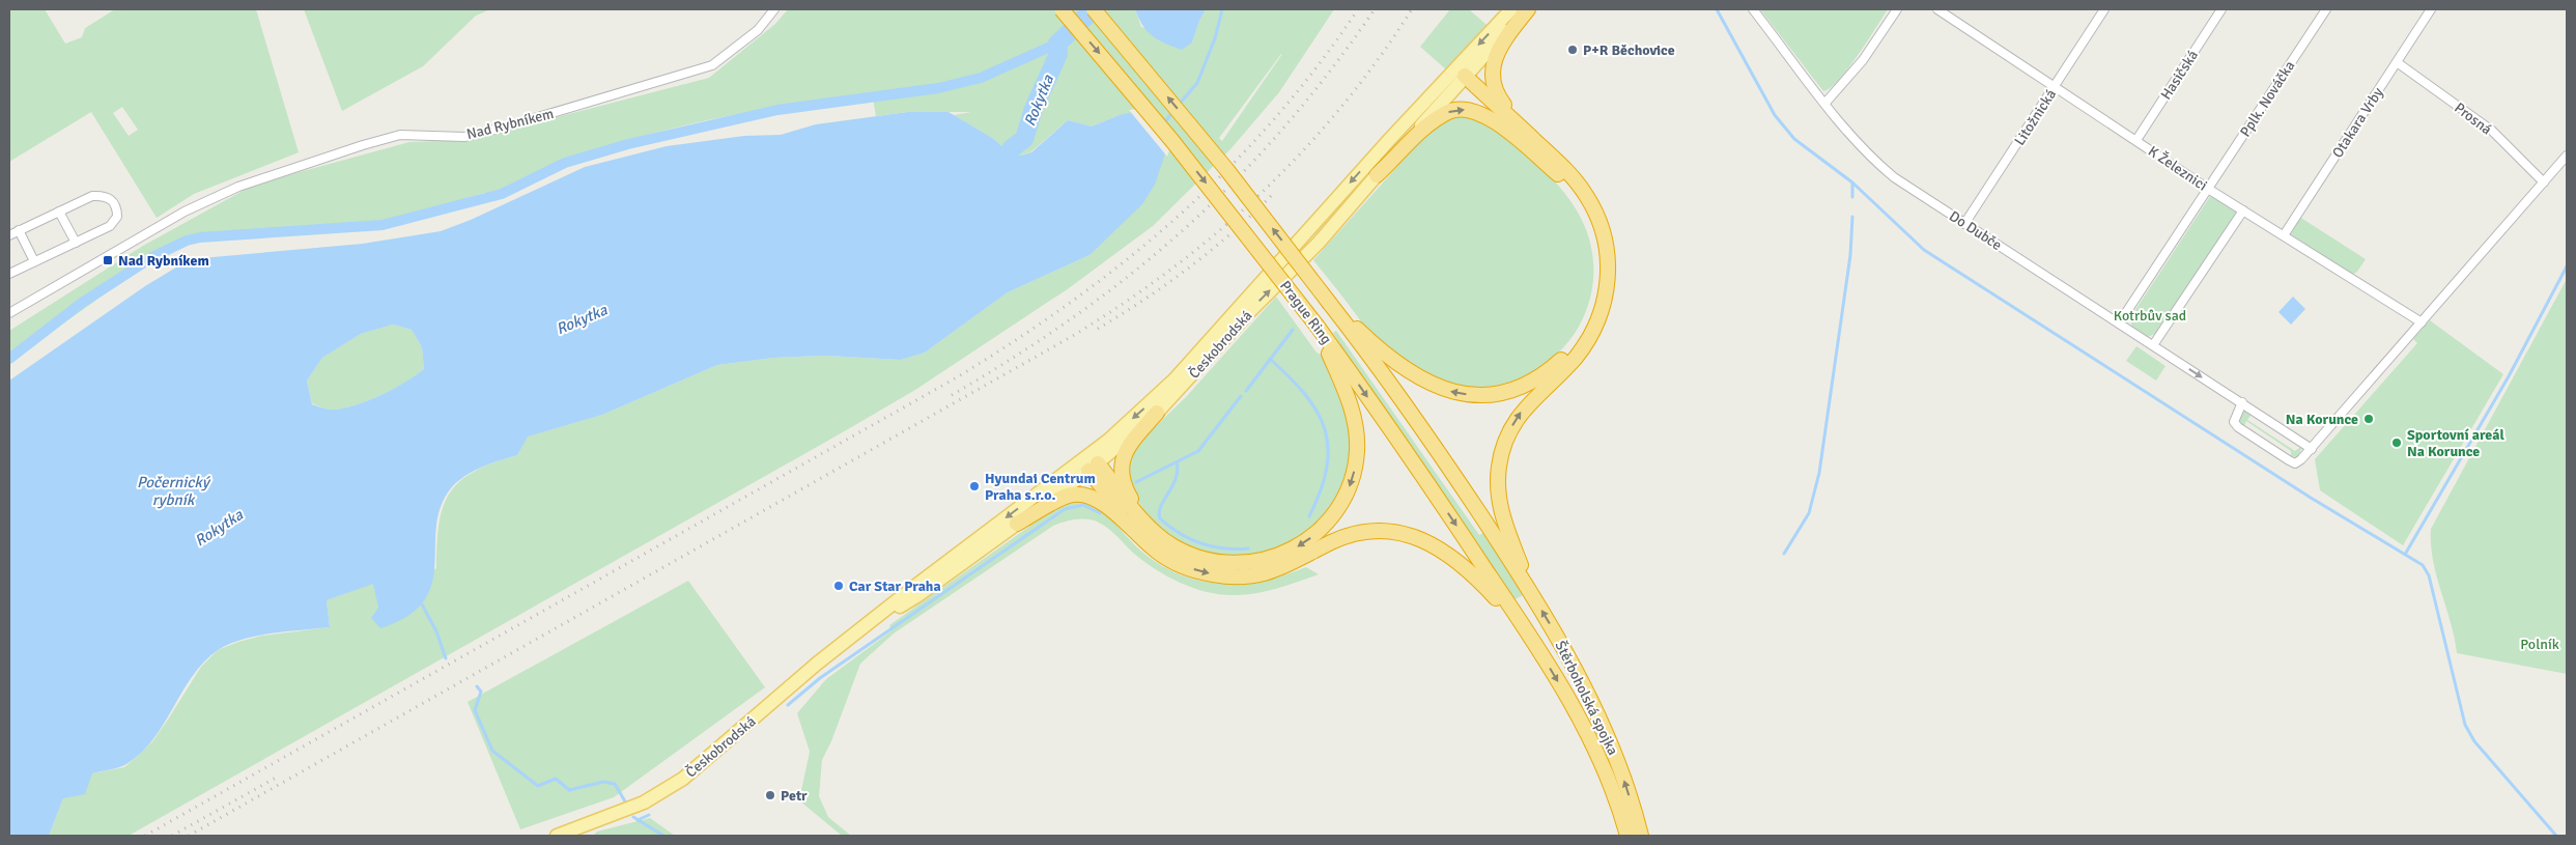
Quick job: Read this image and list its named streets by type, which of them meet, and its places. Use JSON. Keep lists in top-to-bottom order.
{
  "streets": {
    "highway": ["Prague Ring", "Štěrboholská spojka"],
    "main road": ["Českobrodská"],
    "street": [
      "Hasičská",
      "Pplk. Nováčka",
      "Litožnická",
      "Prosná",
      "Otakara Vrby",
      "Nad Rybníkem",
      "K Železnici",
      "Do Dubče"
    ]
  },
  "crossings": [
    ["Hasičská", "K Železnici"],
    ["Pplk. Nováčka", "K Železnici"],
    ["Pplk. Nováčka", "Do Dubče"],
    ["Litožnická", "K Železnici"],
    ["Litožnická", "Do Dubče"],
    ["Prosná", "Otakara Vrby"],
    ["Otakara Vrby", "K Železnici"],
    ["Prague Ring", "Štěrboholská spojka"]
  ],
  "water": ["Rokytka", "Počernický rybník"],
  "parks": ["Kotrbův sad", "Polník"],
  "places": {
    "other": [
      "P+R Běchovice",
      "Na Korunce",
      "Sportovní areál Na Korunce",
      "Hyundai Centrum Praha s.r.o.",
      "Car Star Praha",
      "Petr"
    ],
    "transit": ["Nad Rybníkem"]
  }
}
